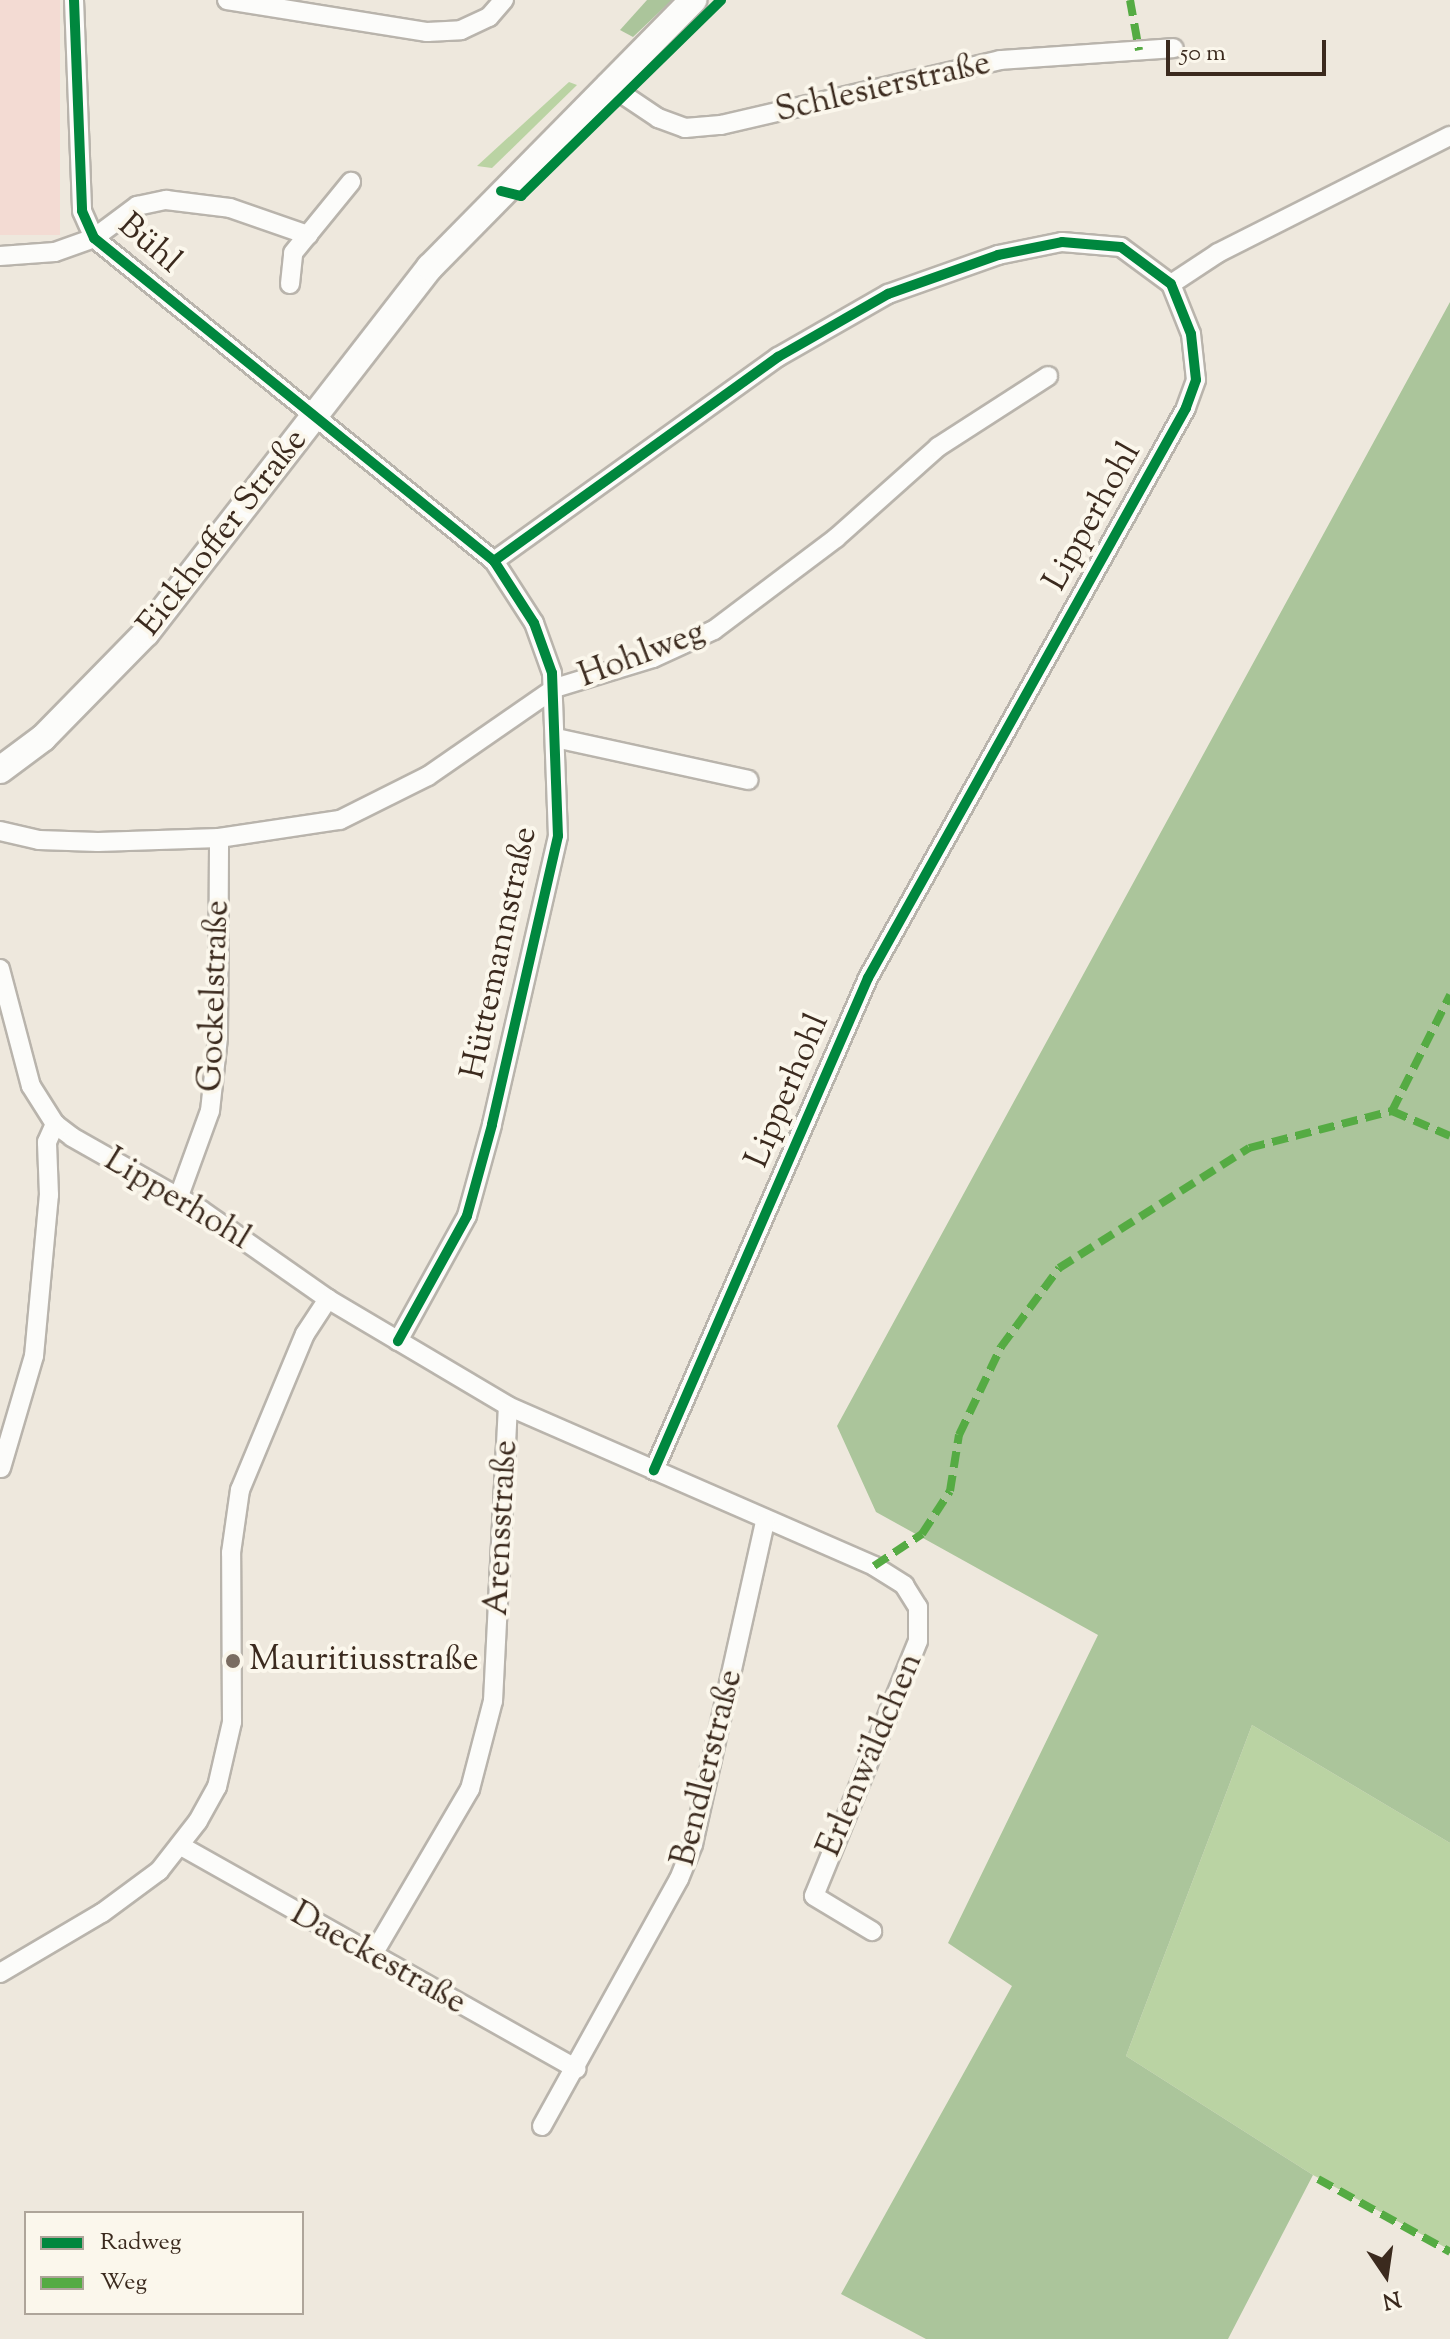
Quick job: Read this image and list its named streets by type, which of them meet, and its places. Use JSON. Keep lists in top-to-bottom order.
{
  "streets": {
    "main road": ["Eickhoffer Straße"],
    "street": [
      "Schlesierstraße",
      "Bühl",
      "Lipperhohl",
      "Hohlweg",
      "Hüttemannstraße",
      "Gockelstraße",
      "Arensstraße",
      "Erlenwäldchen",
      "Bendlerstraße",
      "Daeckestraße"
    ]
  },
  "crossings": [
    ["Schlesierstraße", "Eickhoffer Straße"],
    ["Bühl", "Eickhoffer Straße"],
    ["Bühl", "Hüttemannstraße"],
    ["Lipperhohl", "Hüttemannstraße"],
    ["Lipperhohl", "Gockelstraße"],
    ["Lipperhohl", "Arensstraße"],
    ["Lipperhohl", "Erlenwäldchen"],
    ["Lipperhohl", "Bendlerstraße"],
    ["Eickhoffer Straße", "Hüttemannstraße"],
    ["Hohlweg", "Hüttemannstraße"],
    ["Hohlweg", "Gockelstraße"],
    ["Arensstraße", "Daeckestraße"],
    ["Bendlerstraße", "Daeckestraße"]
  ],
  "places": ["Mauritiusstraße"],
  "legend": ["Radweg", "Weg"],
  "scale_bar": "50 m",
  "north": "bottom"
}
